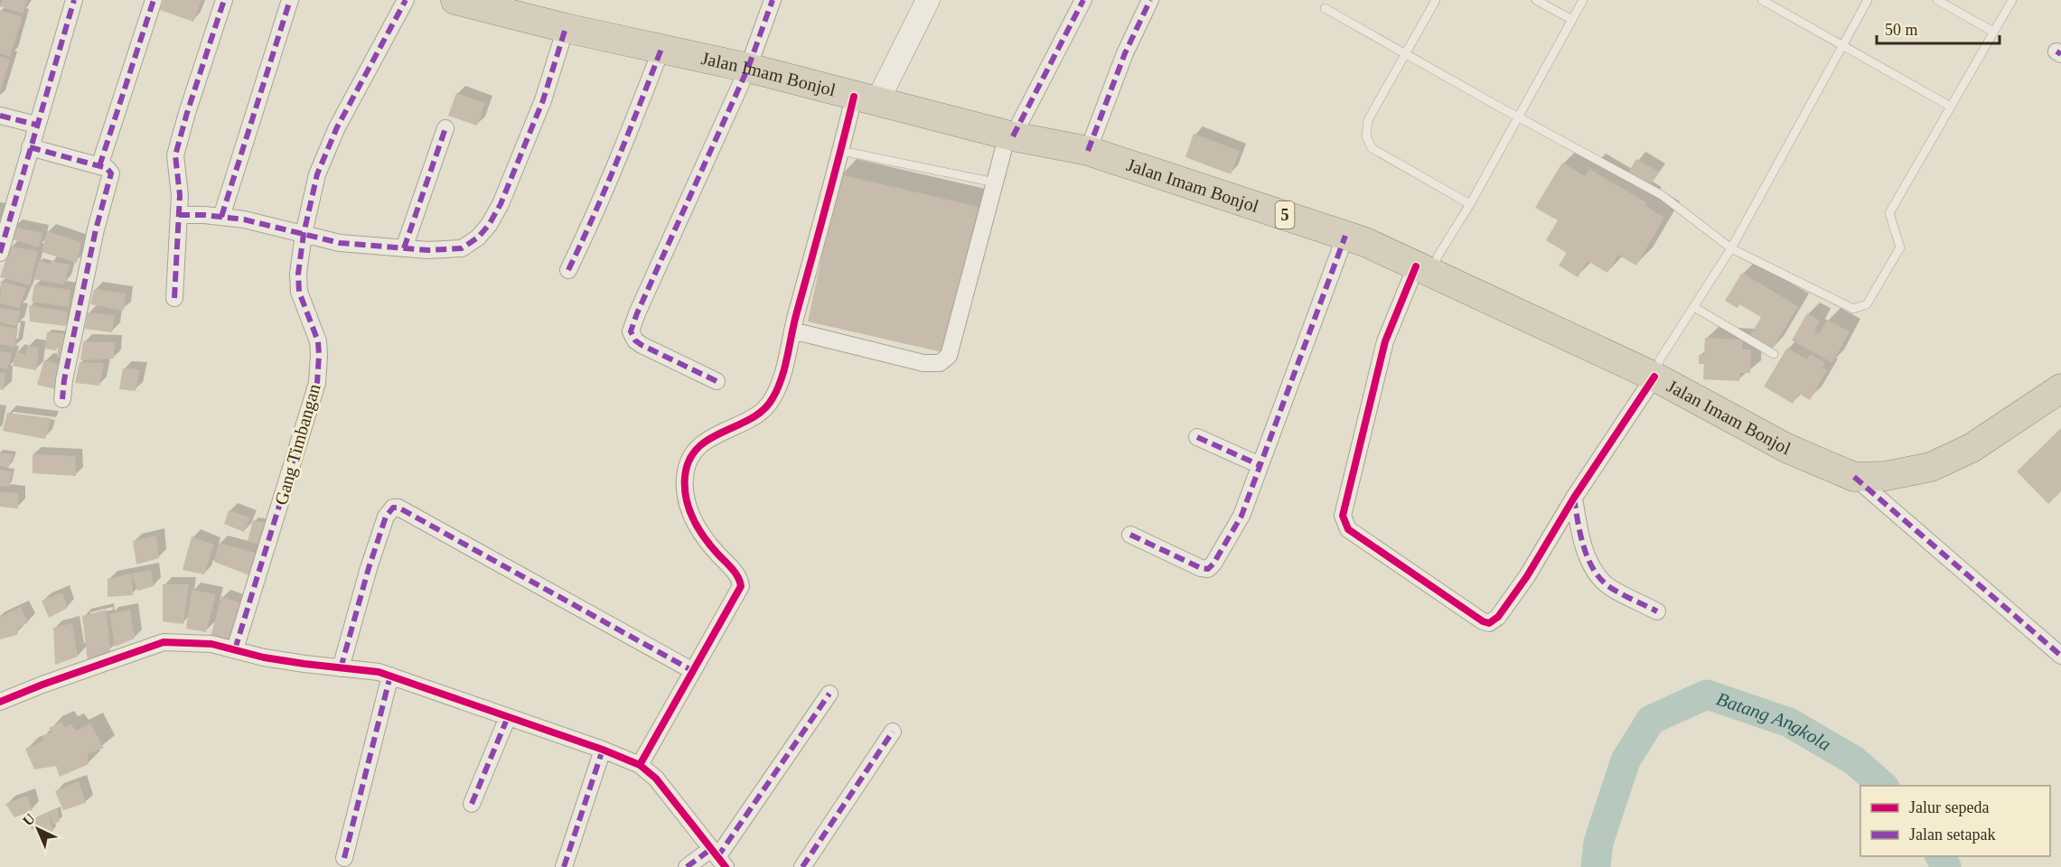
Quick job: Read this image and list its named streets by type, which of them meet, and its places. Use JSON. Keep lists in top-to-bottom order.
{
  "streets": {
    "highway": ["Jalan Imam Bonjol", "5"],
    "street": ["Gang Timbangan"]
  },
  "water": ["Batang Angkola"],
  "legend": ["Jalur sepeda", "Jalan setapak"],
  "scale_bar": "50 m",
  "north": "top left"
}
